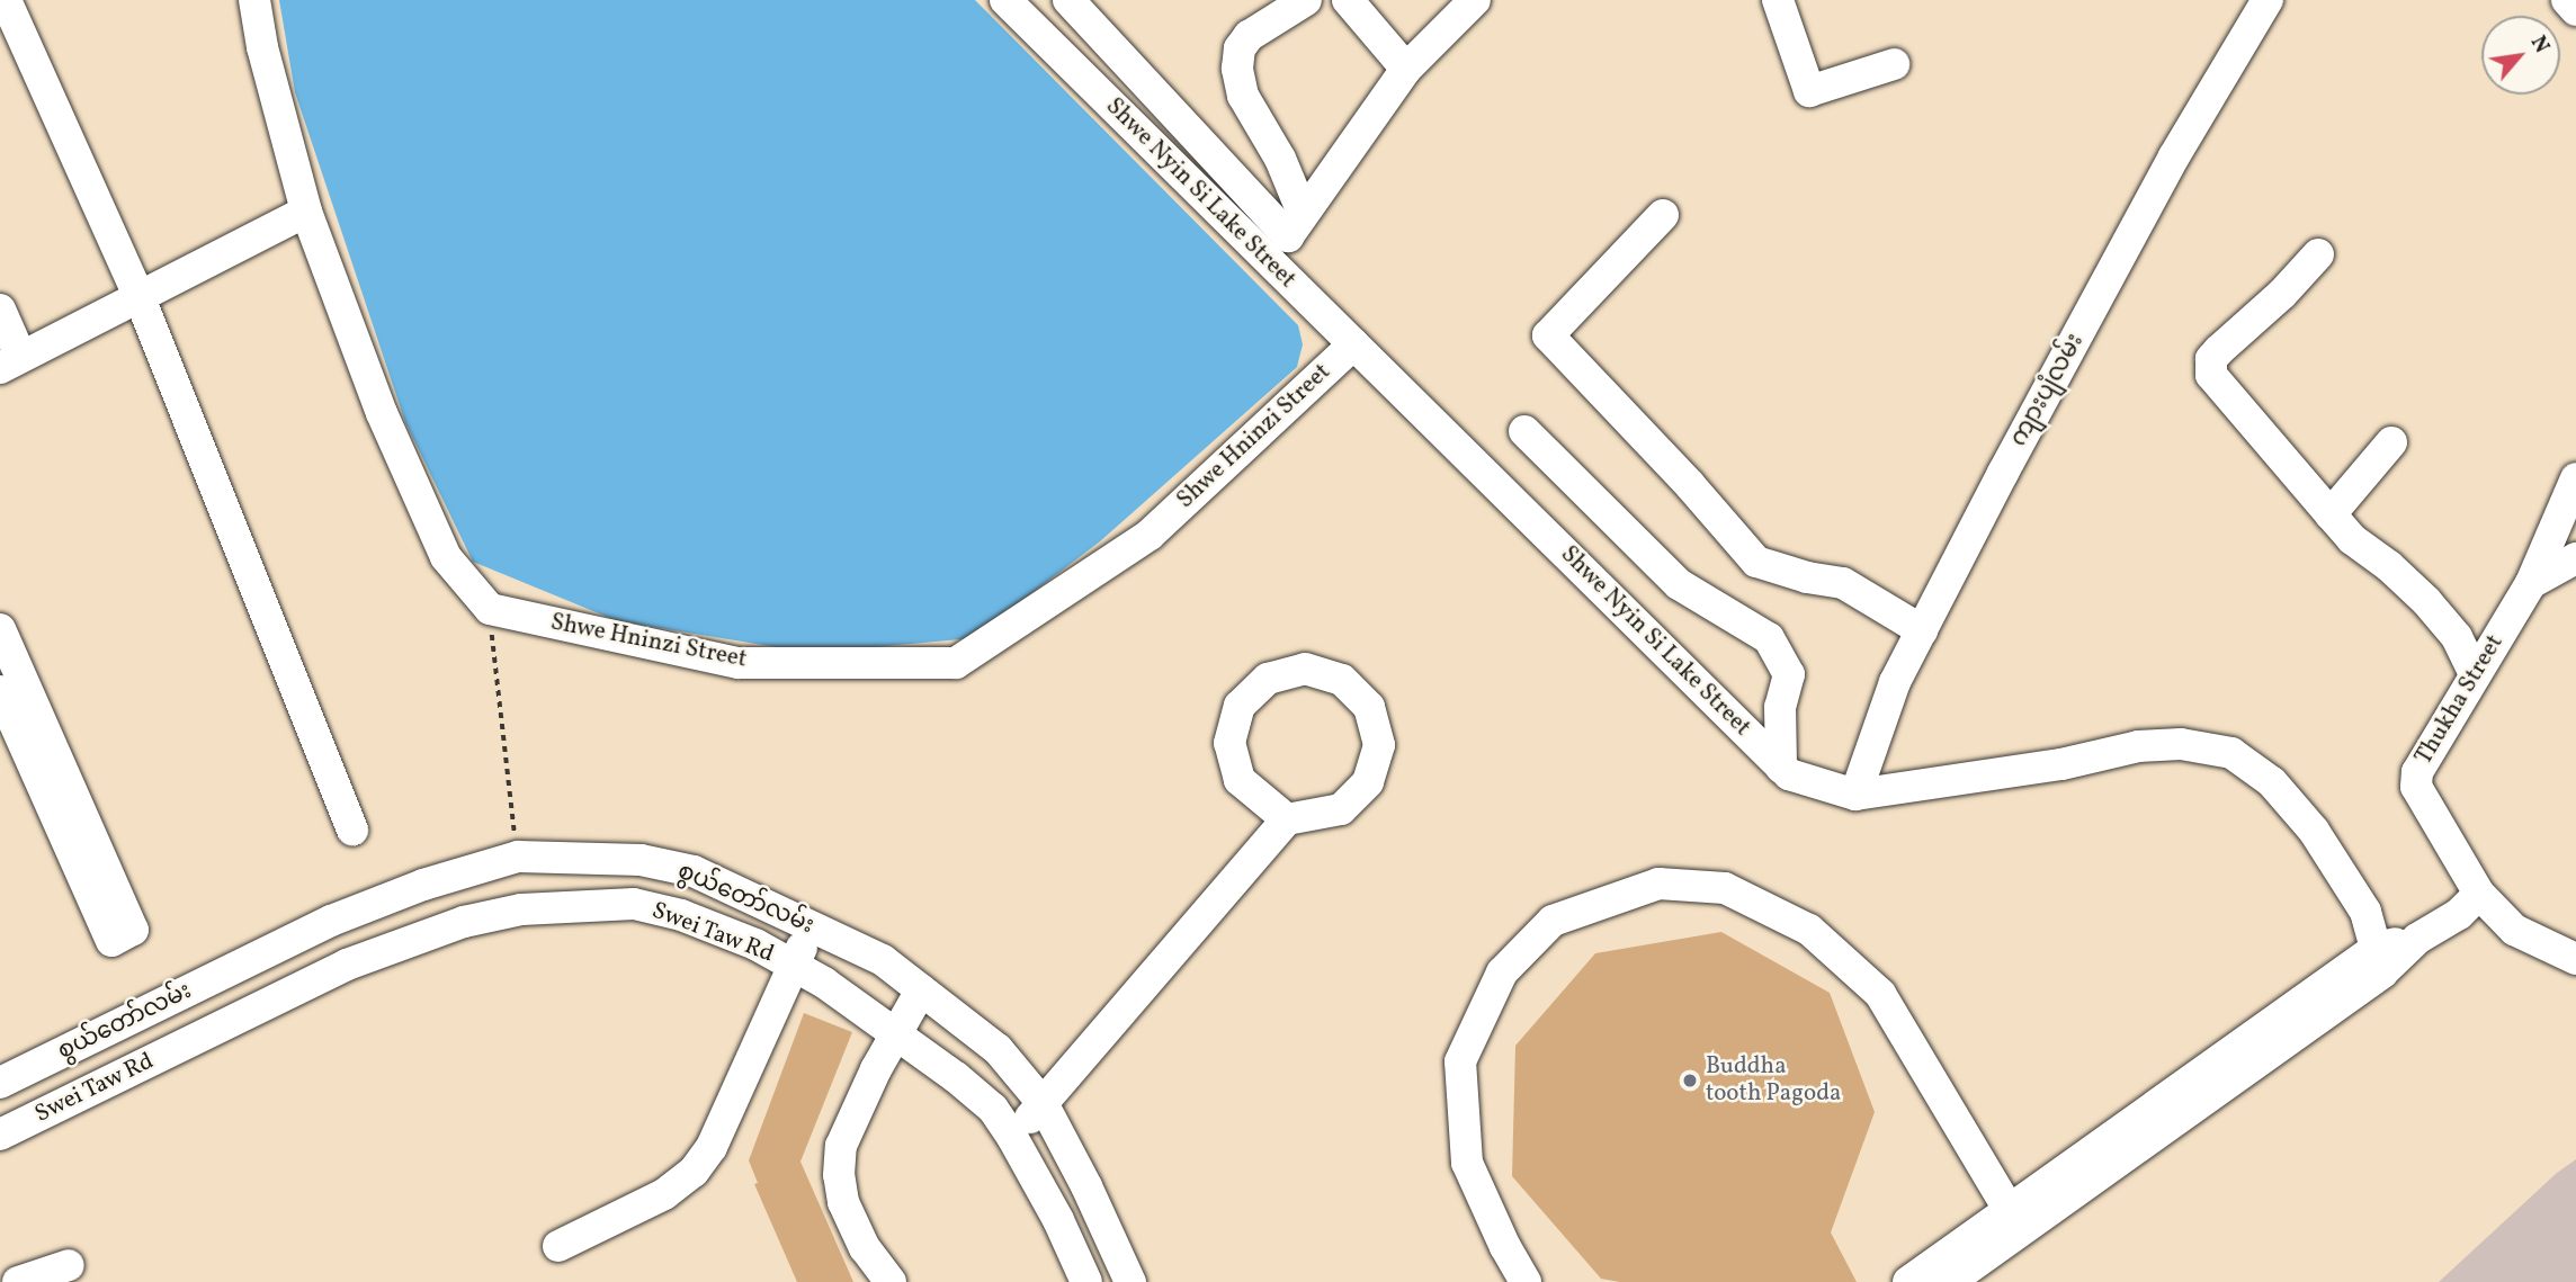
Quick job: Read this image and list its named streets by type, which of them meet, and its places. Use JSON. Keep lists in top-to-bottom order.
{
  "streets": {
    "street": [
      "Shwe Nyin Si Lake Street",
      "ကျားပျံလမ်း",
      "Shwe Hninzi Street",
      "Thukha Street",
      "စွယ်တော်လမ်း",
      "Swei Taw Rd"
    ]
  },
  "crossings": [
    ["Shwe Nyin Si Lake Street", "ကျားပျံလမ်း"],
    ["Shwe Nyin Si Lake Street", "Shwe Hninzi Street"]
  ],
  "places": ["Buddha tooth Pagoda"],
  "north": "top right"
}
